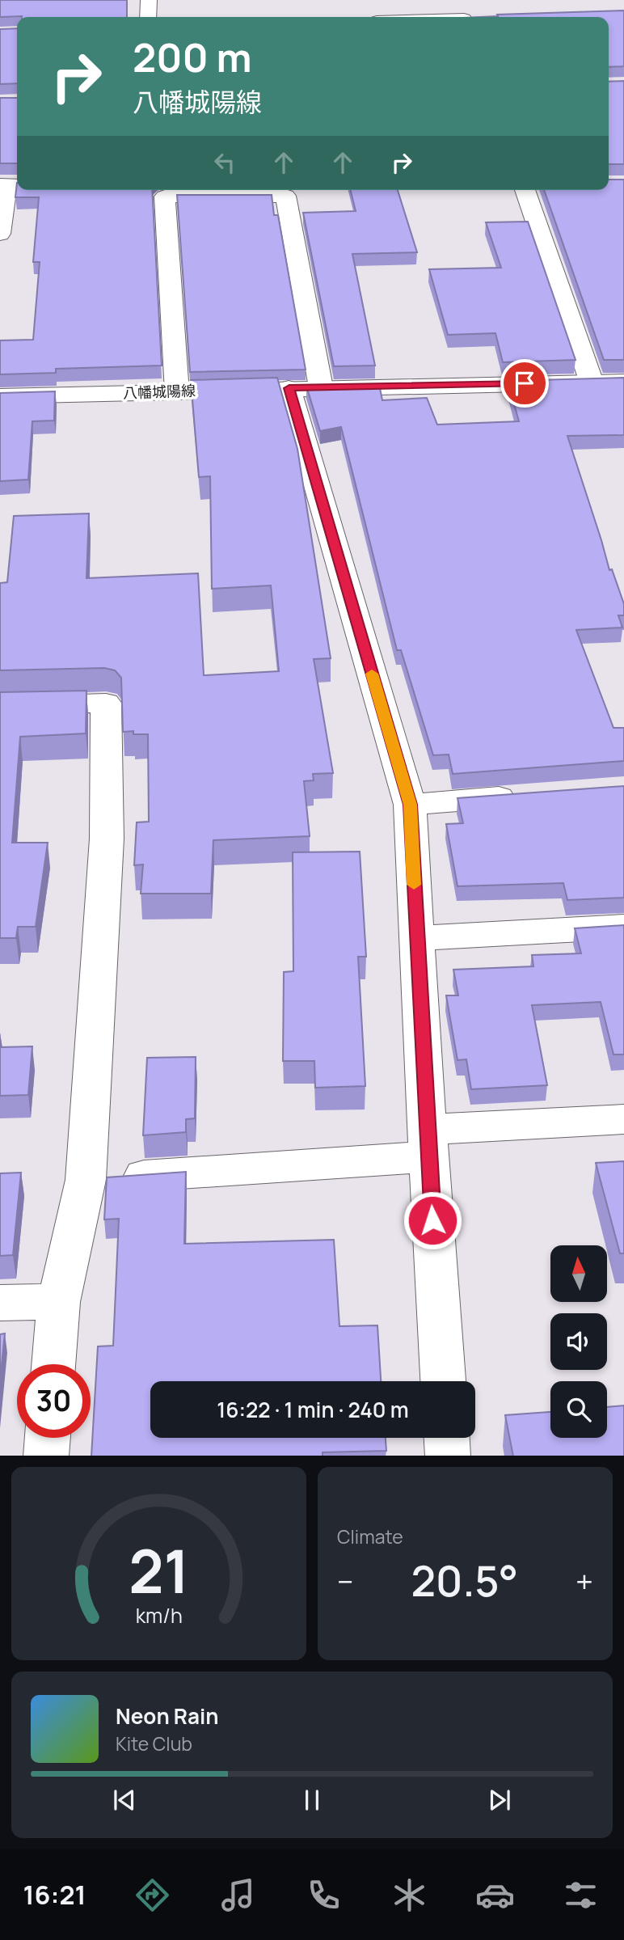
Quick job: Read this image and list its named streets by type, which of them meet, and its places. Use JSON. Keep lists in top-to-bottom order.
{
  "streets": {
    "street": ["八幡城陽線"]
  },
  "north": "top",
  "page": {
    "turn": ["200 m", "八幡城陽線"],
    "limit": "30",
    "trip": "16:22 · 1 min · 240 m",
    "tile": "Climate",
    "heat": ["−", "20.5°", "+"],
    "song": ["Neon Rain", "Kite Club"],
    "tabs": "16:21",
    "gauge": ["21", "km/h"]
  }
}
